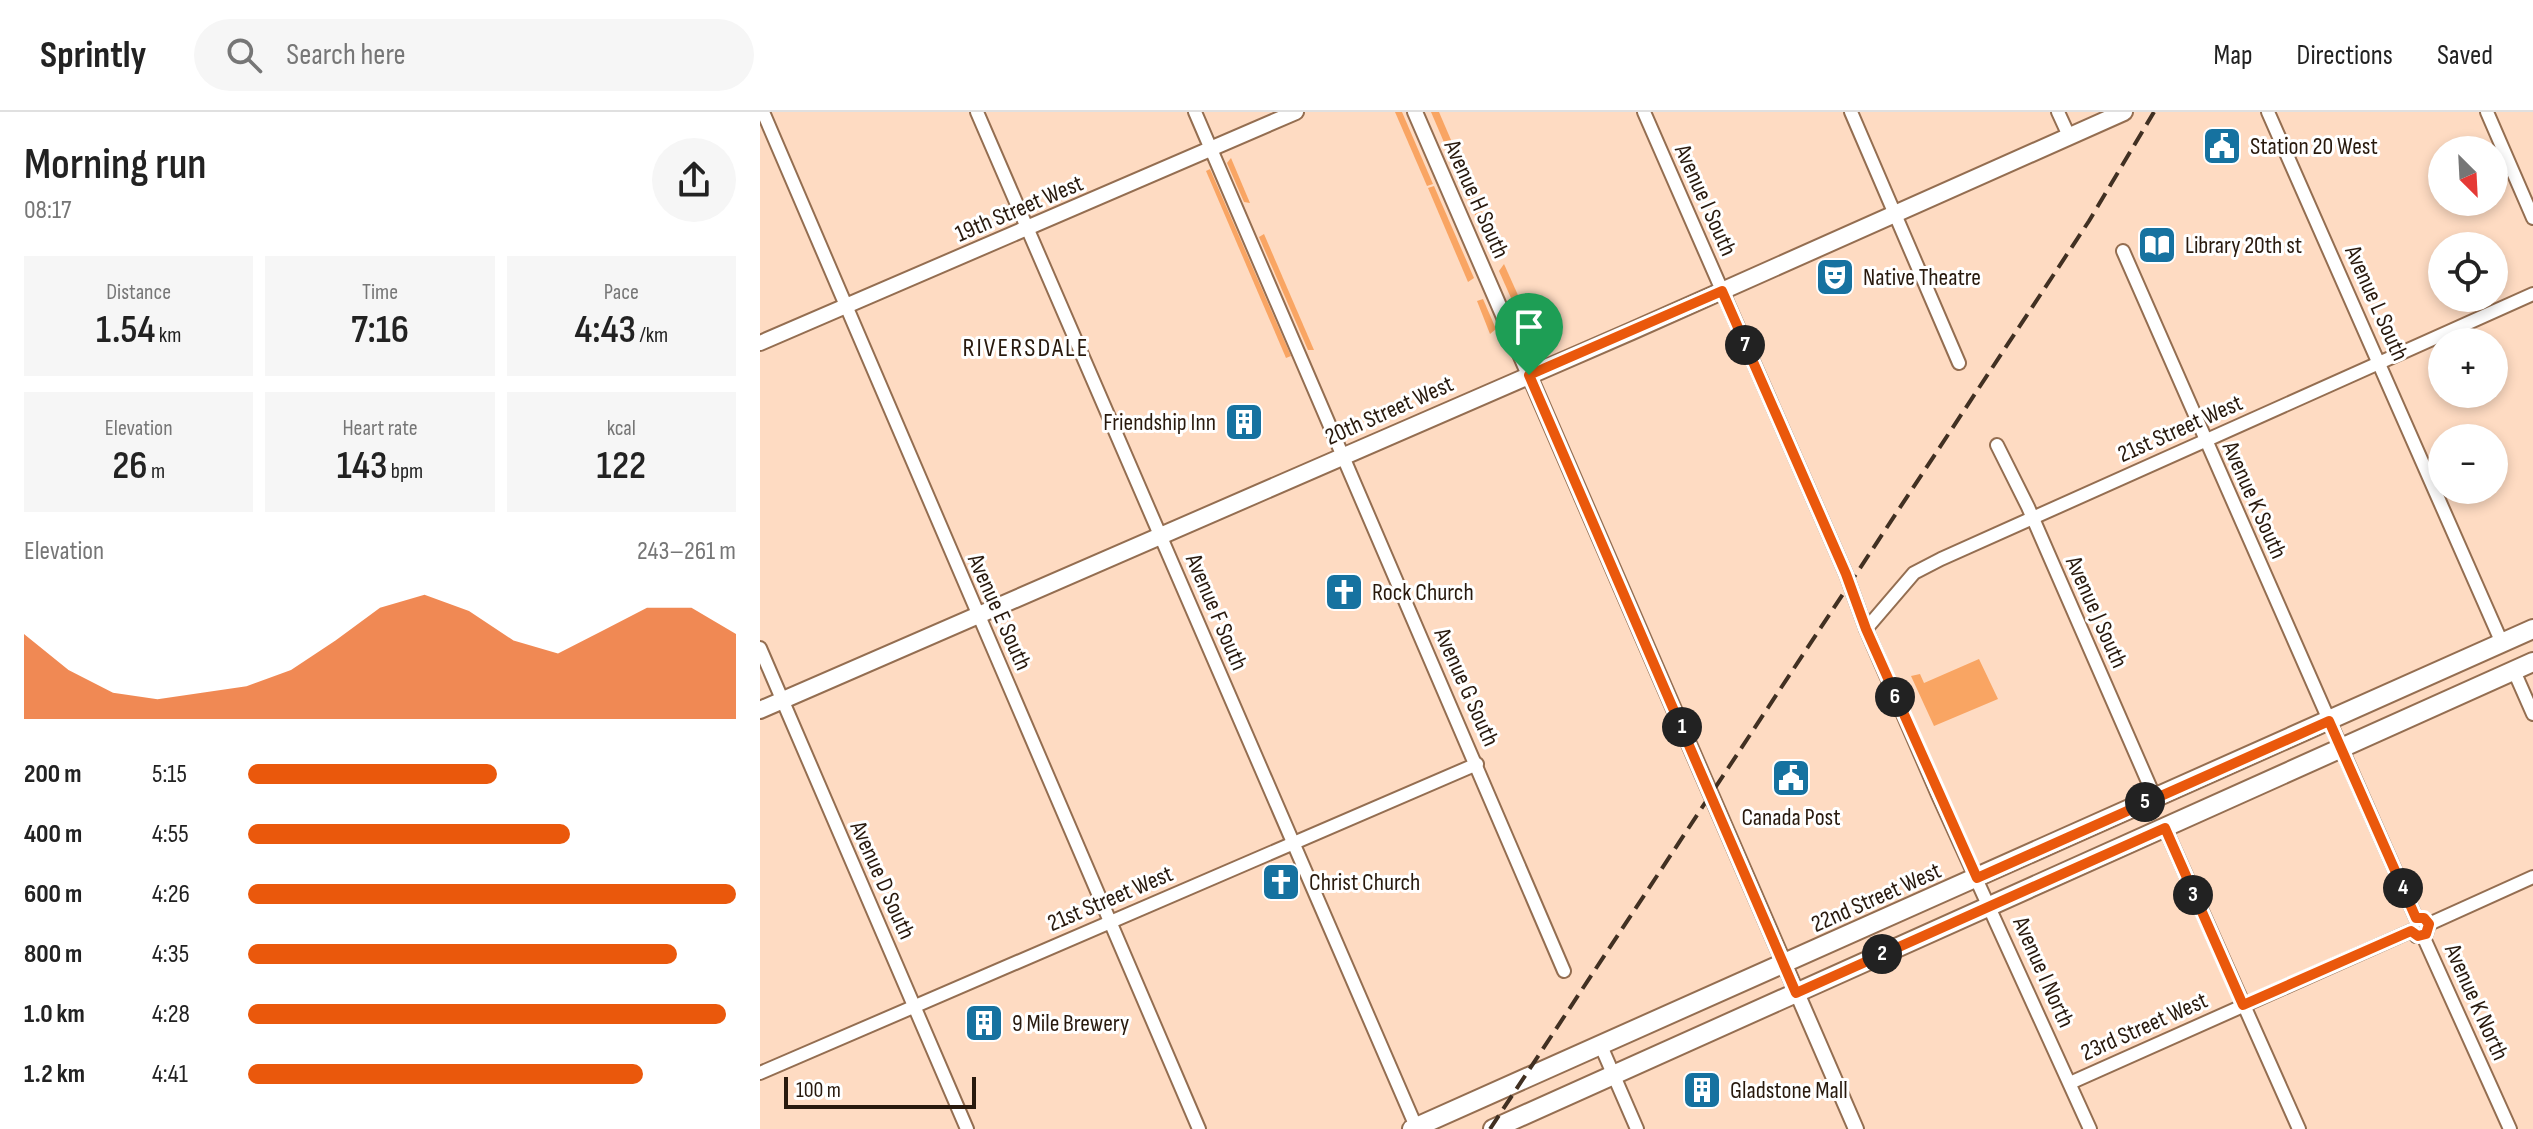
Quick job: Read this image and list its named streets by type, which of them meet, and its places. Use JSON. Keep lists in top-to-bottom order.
{
  "streets": {
    "main road": ["20th Street West", "22nd Street West"],
    "street": [
      "Avenue H South",
      "Avenue I South",
      "19th Street West",
      "Avenue L South",
      "21st Street West",
      "Avenue K South",
      "Avenue E South",
      "Avenue F South",
      "Avenue J South",
      "Avenue G South",
      "Avenue D South",
      "Avenue I North",
      "Avenue K North",
      "23rd Street West"
    ]
  },
  "crossings": [
    ["Avenue H South", "20th Street West"],
    ["Avenue H South", "22nd Street West"],
    ["Avenue I South", "20th Street West"],
    ["Avenue I South", "21st Street West"],
    ["Avenue I South", "22nd Street West"],
    ["Avenue I South", "Avenue I North"],
    ["19th Street West", "Avenue E South"],
    ["19th Street West", "Avenue F South"],
    ["19th Street West", "Avenue G South"],
    ["Avenue L South", "21st Street West"],
    ["Avenue L South", "22nd Street West"],
    ["20th Street West", "Avenue E South"],
    ["20th Street West", "Avenue F South"],
    ["20th Street West", "Avenue G South"],
    ["20th Street West", "Avenue D South"],
    ["21st Street West", "Avenue K South"],
    ["21st Street West", "Avenue E South"],
    ["21st Street West", "Avenue F South"],
    ["21st Street West", "Avenue J South"],
    ["21st Street West", "Avenue G South"],
    ["21st Street West", "Avenue D South"],
    ["Avenue K South", "22nd Street West"],
    ["Avenue K South", "Avenue K North"],
    ["Avenue F South", "22nd Street West"],
    ["Avenue J South", "22nd Street West"],
    ["22nd Street West", "Avenue I North"],
    ["22nd Street West", "Avenue K North"],
    ["Avenue I North", "23rd Street West"],
    ["Avenue K North", "23rd Street West"]
  ],
  "districts": ["RIVERSDALE"],
  "places": {
    "public building": ["Station 20 West", "Canada Post"],
    "library": ["Library 20th st"],
    "theatre": ["Native Theatre"],
    "building": ["Friendship Inn", "9 Mile Brewery", "Gladstone Mall"],
    "church": ["Rock Church", "Christ Church"]
  },
  "scale_bar": "100 m",
  "north": "bottom right",
  "page": {
    "header": "Sprintly",
    "search": "Search here",
    "nav": ["Map", "Directions", "Saved"],
    "heading": ["Morning run", "08:17"],
    "map_buttons": ["+", "−"],
    "stats": [
      ["Distance", "1.54 km"],
      ["Time", "7:16"],
      ["Pace", "4:43 /km"],
      ["Elevation", "26 m"],
      ["Heart rate", "143 bpm"],
      ["kcal", "122"]
    ],
    "pins": [
      "7",
      "6",
      "1",
      "5",
      "4",
      "3",
      "2"
    ],
    "chart": ["Elevation", "243–261 m"],
    "list": [
      {
        "name": "200 m",
        "note": "5:15"
      },
      {
        "name": "400 m",
        "note": "4:55"
      },
      {
        "name": "600 m",
        "note": "4:26"
      },
      {
        "name": "800 m",
        "note": "4:35"
      },
      {
        "name": "1.0 km",
        "note": "4:28"
      },
      {
        "name": "1.2 km",
        "note": "4:41"
      }
    ],
    "scale": "100 m"
  }
}
